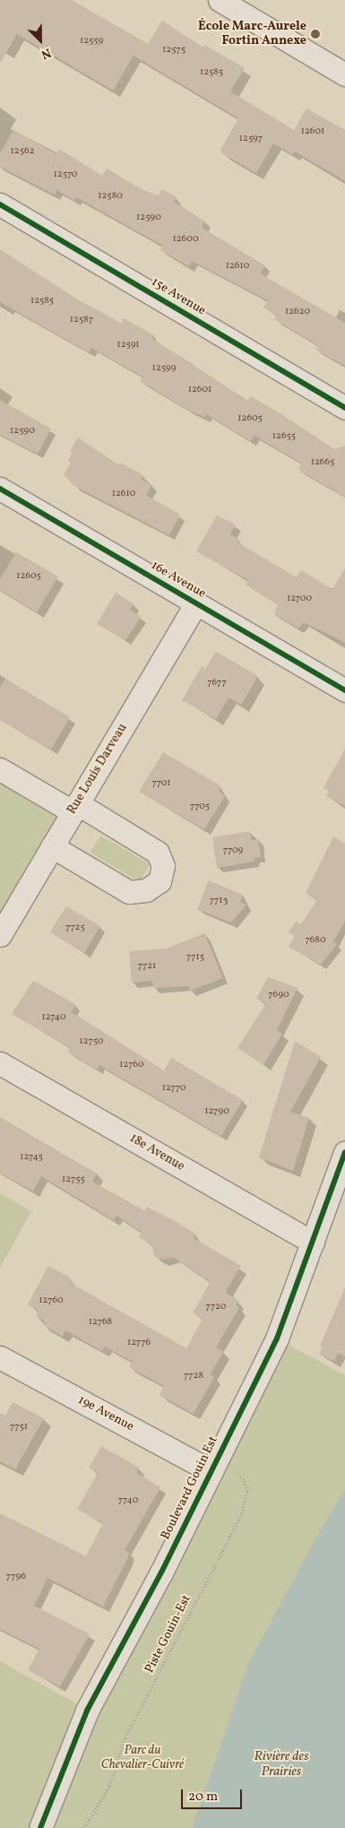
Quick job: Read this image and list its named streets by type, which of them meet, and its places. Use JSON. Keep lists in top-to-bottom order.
{
  "streets": {
    "street": [
      "15e Avenue",
      "16e Avenue",
      "Rue Louis Darveau",
      "18e Avenue",
      "19e Avenue",
      "Boulevard Gouin Est"
    ],
    "path": ["Piste Gouin-Est"]
  },
  "crossings": [
    ["16e Avenue", "Rue Louis Darveau"],
    ["18e Avenue", "Boulevard Gouin Est"],
    ["19e Avenue", "Boulevard Gouin Est"],
    ["19e Avenue", "Piste Gouin-Est"],
    ["Boulevard Gouin Est", "Piste Gouin-Est"]
  ],
  "water": ["Rivière des Prairies"],
  "parks": ["Parc du Chevalier-Cuivré"],
  "places": ["École Marc-Aurele Fortin Annexe"],
  "house_numbers": [
    "12559",
    "12575",
    "12585",
    "12601",
    "12597",
    "12562",
    "12570",
    "12580",
    "12590",
    "12600",
    "12610",
    "12585",
    "12620",
    "12587",
    "12591",
    "12599",
    "12601",
    "12605",
    "12590",
    "12655",
    "12665",
    "12610",
    "12605",
    "12700",
    "7677",
    "7701",
    "7705",
    "7709",
    "7713",
    "7725",
    "7680",
    "7715",
    "7721",
    "7690",
    "12740",
    "12750",
    "12760",
    "12770",
    "12790",
    "12745",
    "12755",
    "12760",
    "7720",
    "12768",
    "12776",
    "7728",
    "7751",
    "7740",
    "7796"
  ],
  "scale_bar": "20 m",
  "north": "bottom right"
}
